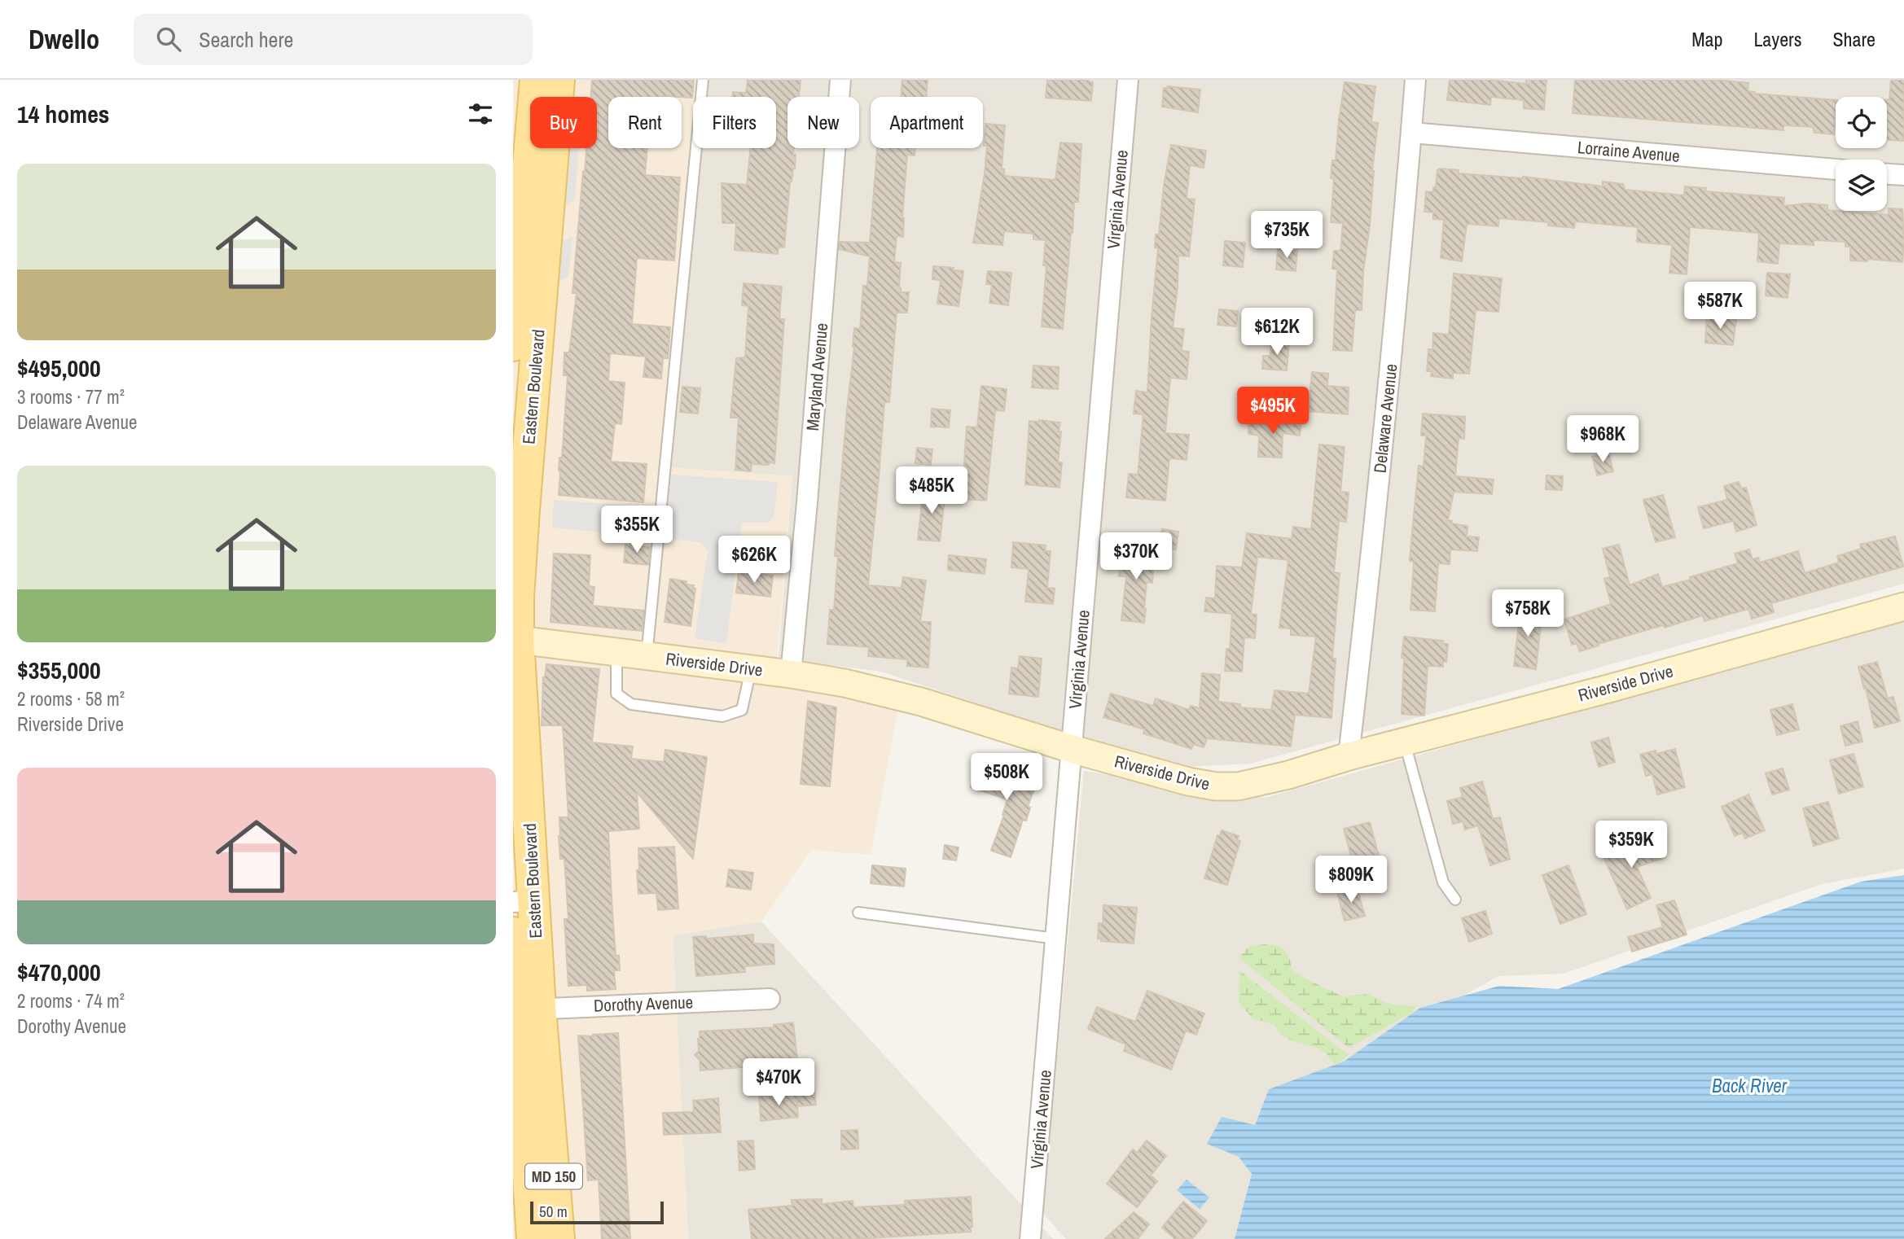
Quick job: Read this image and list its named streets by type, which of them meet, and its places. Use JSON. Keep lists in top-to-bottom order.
{
  "streets": {
    "main road": ["Eastern Boulevard", "MD 150"],
    "street": [
      "Lorraine Avenue",
      "Virginia Avenue",
      "Maryland Avenue",
      "Delaware Avenue",
      "Riverside Drive",
      "Dorothy Avenue"
    ]
  },
  "crossings": [
    ["Lorraine Avenue", "Delaware Avenue"],
    ["Virginia Avenue", "Riverside Drive"],
    ["Maryland Avenue", "Riverside Drive"],
    ["Eastern Boulevard", "Riverside Drive"],
    ["Eastern Boulevard", "Dorothy Avenue"],
    ["Delaware Avenue", "Riverside Drive"]
  ],
  "water": ["Back River"],
  "scale_bar": "50 m",
  "page": {
    "header": "Dwello",
    "search": "Search here",
    "nav": ["Map", "Layers", "Share"],
    "heading": "14 homes",
    "chip": [
      "Buy",
      "Rent",
      "Filters",
      "New",
      "Apartment"
    ],
    "list": [
      {
        "name": "$495,000",
        "note": "3 rooms · 77 m² · Delaware Avenue"
      },
      {
        "name": "$355,000",
        "note": "2 rooms · 58 m² · Riverside Drive"
      },
      {
        "name": "$470,000",
        "note": "2 rooms · 74 m² · Dorothy Avenue"
      }
    ],
    "price": [
      "$735K",
      "$587K",
      "$612K",
      "$495K",
      "$968K",
      "$485K",
      "$355K",
      "$370K",
      "$626K",
      "$758K",
      "$508K",
      "$359K",
      "$809K",
      "$470K"
    ],
    "scale": "50 m"
  }
}
